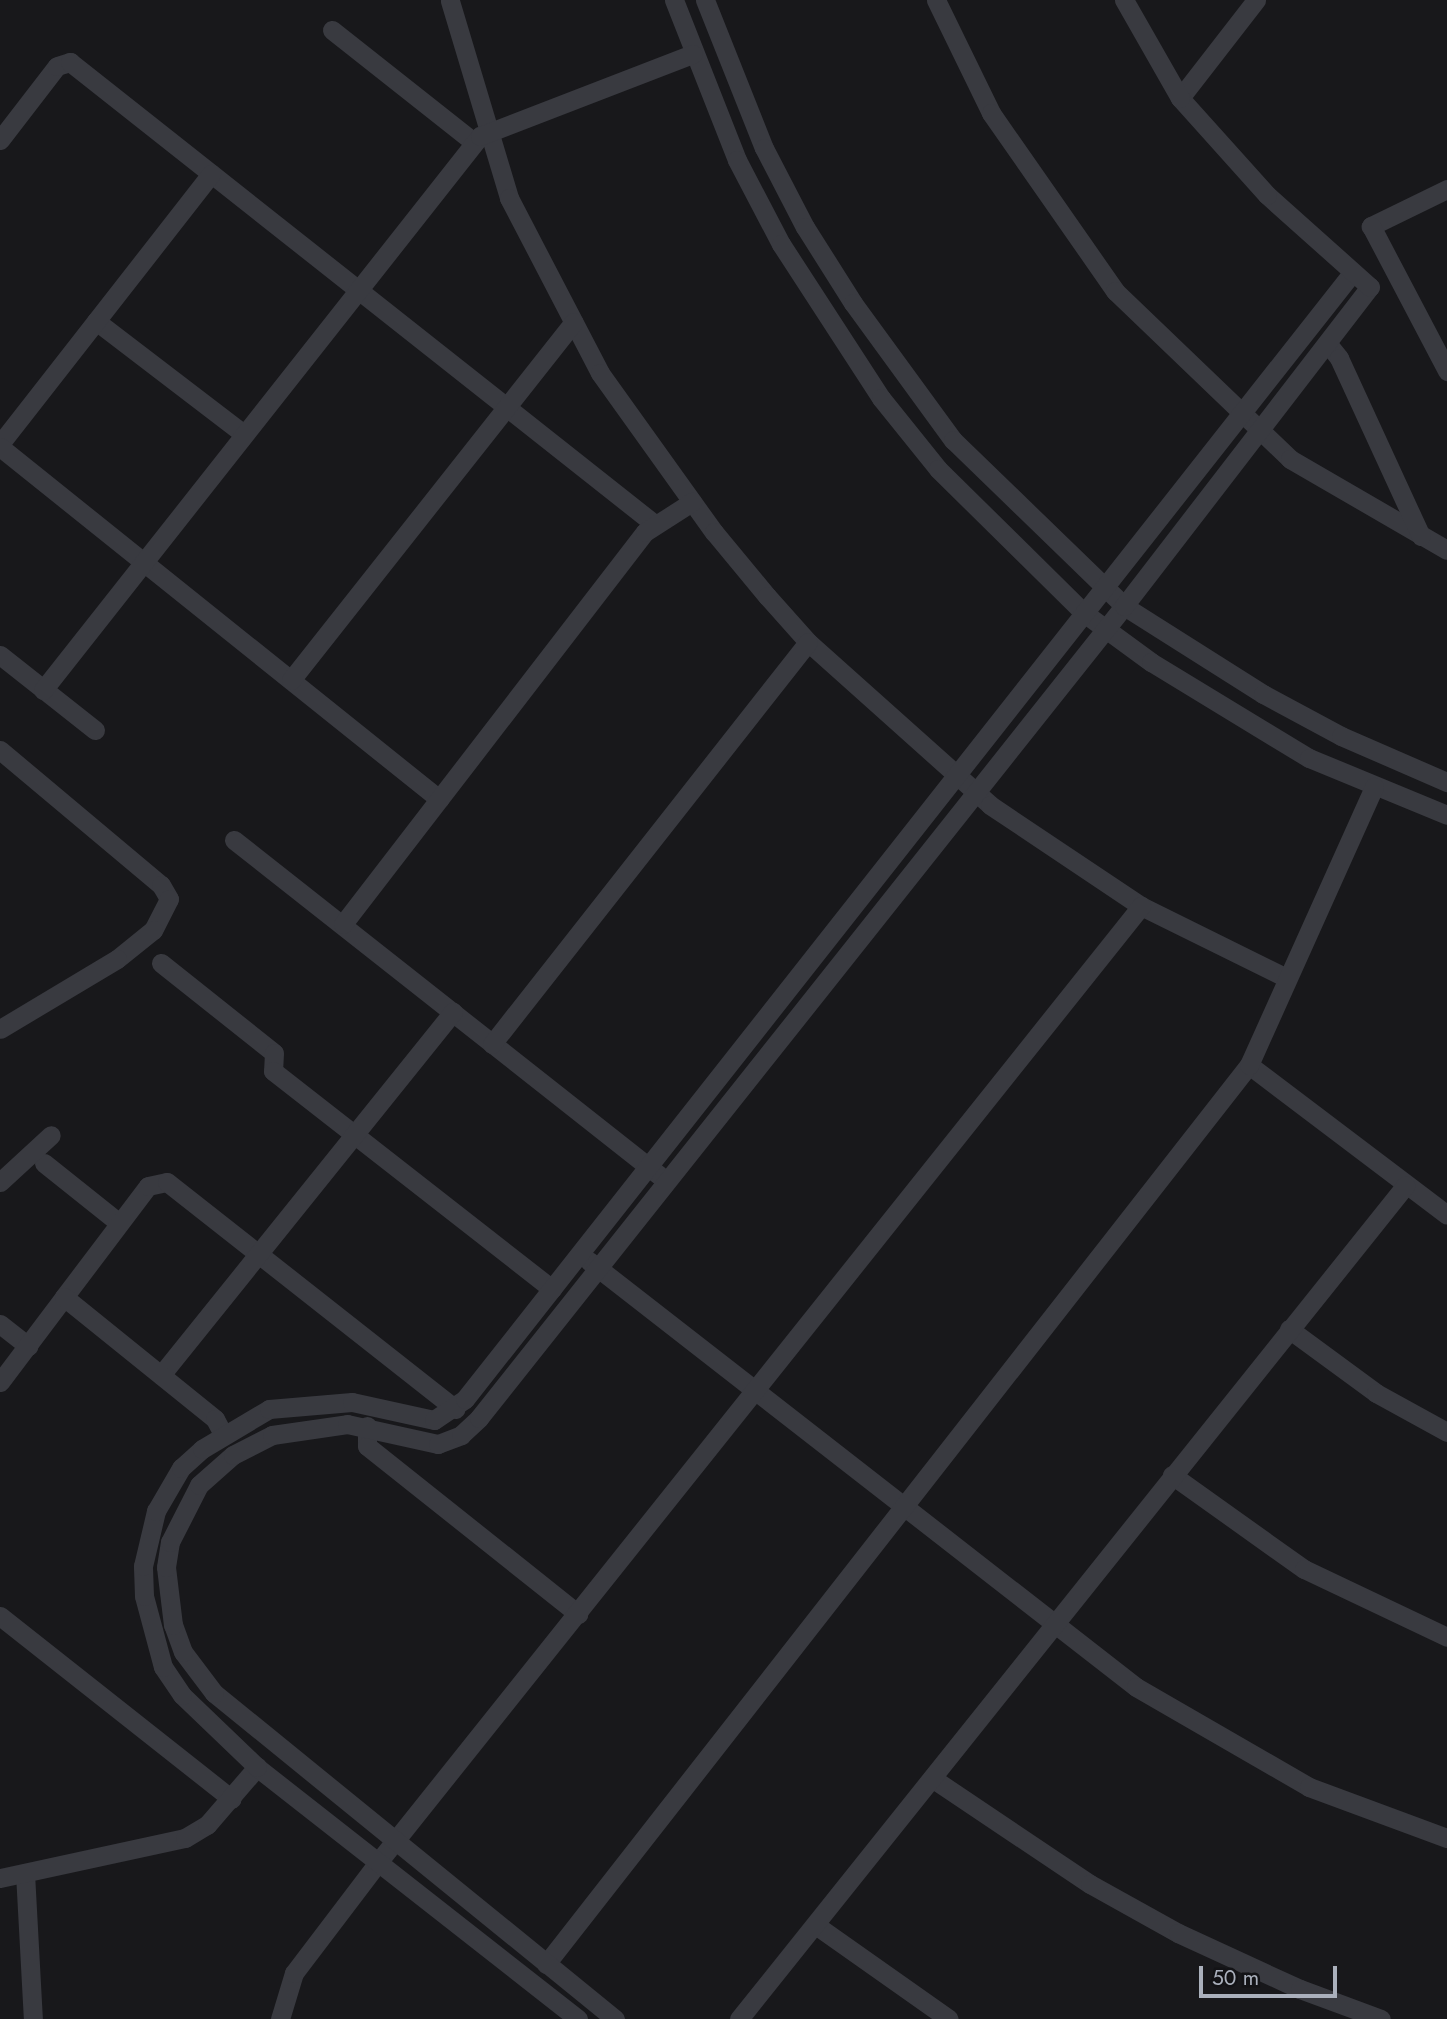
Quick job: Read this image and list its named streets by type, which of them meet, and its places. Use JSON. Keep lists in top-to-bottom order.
{
  "scale_bar": "50 m"
}
